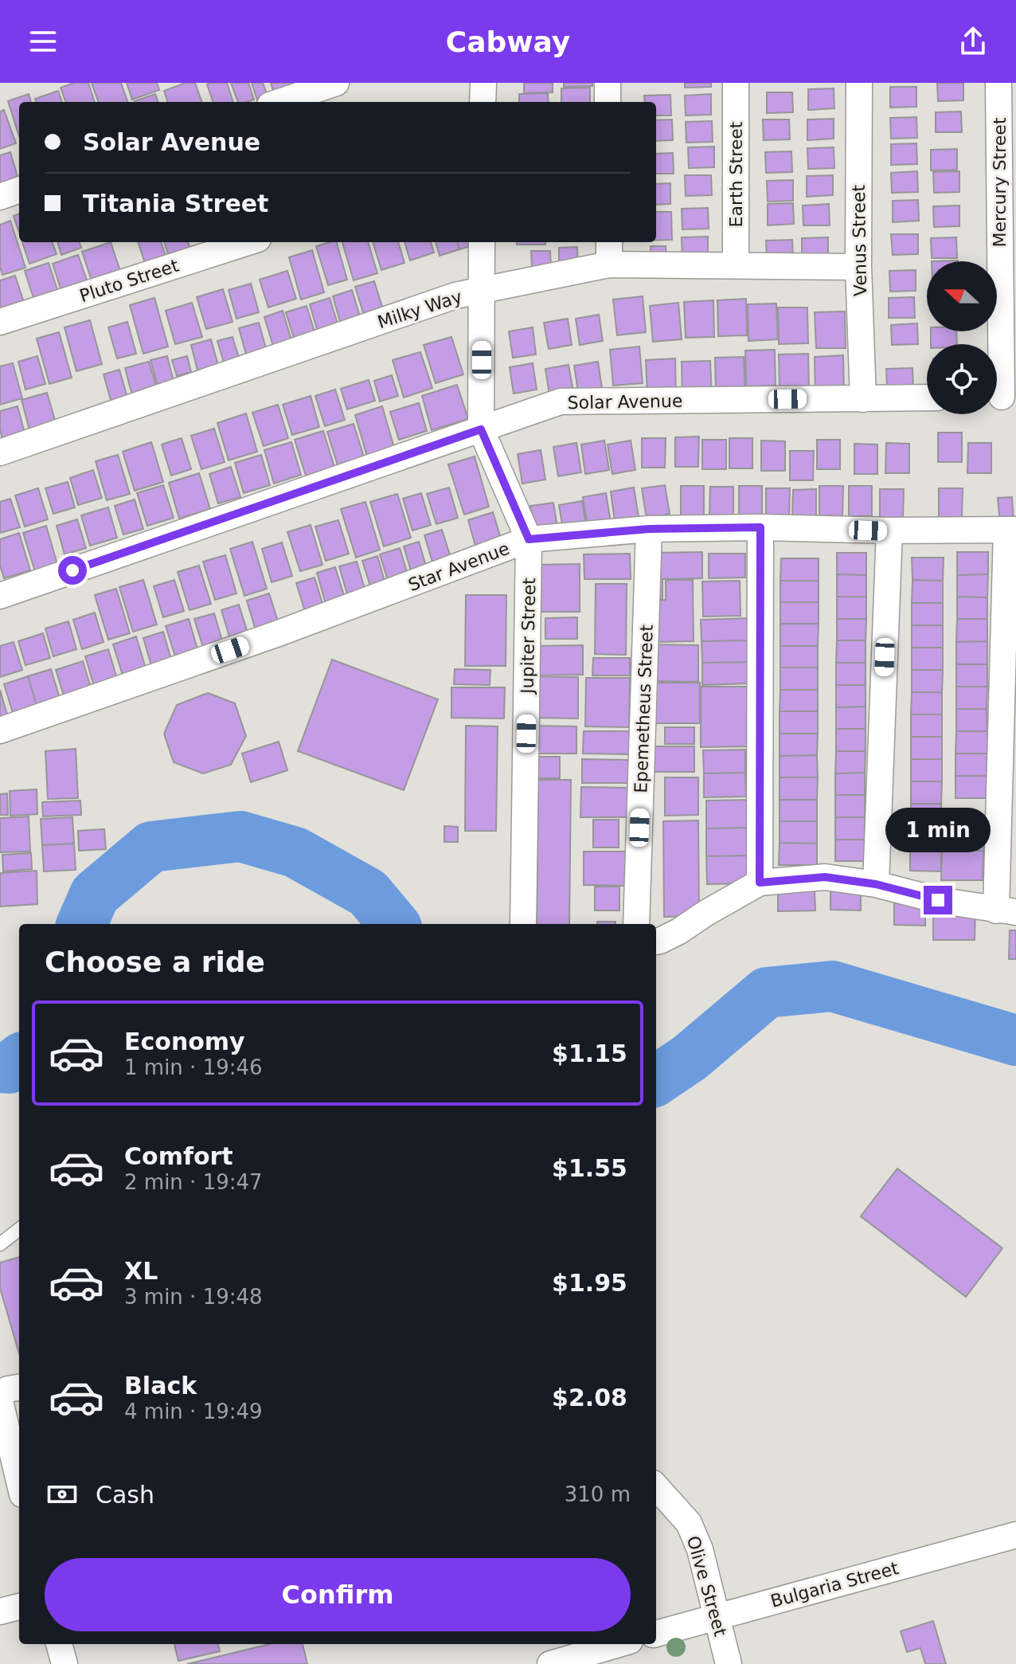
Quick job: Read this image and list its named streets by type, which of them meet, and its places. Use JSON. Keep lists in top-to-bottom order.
{
  "streets": {
    "street": [
      "Earth Street",
      "Mercury Street",
      "Venus Street",
      "Pluto Street",
      "Milky Way",
      "Solar Avenue",
      "Star Avenue",
      "Jupiter Street",
      "Epemetheus Street",
      "Bulgaria Street",
      "Olive Street"
    ]
  },
  "crossings": [
    ["Earth Street", "Milky Way"],
    ["Venus Street", "Milky Way"],
    ["Venus Street", "Solar Avenue"],
    ["Milky Way", "Jupiter Street"],
    ["Solar Avenue", "Jupiter Street"],
    ["Star Avenue", "Jupiter Street"],
    ["Star Avenue", "Epemetheus Street"],
    ["Bulgaria Street", "Olive Street"]
  ],
  "north": "left",
  "page": {
    "header": "Cabway",
    "banner": ["Solar Avenue", "Titania Street"],
    "bubble": "1 min",
    "heading": "Choose a ride",
    "list": [
      {
        "name": "Economy",
        "note": "1 min · 19:46",
        "value": "$1.15"
      },
      {
        "name": "Comfort",
        "note": "2 min · 19:47",
        "value": "$1.55"
      },
      {
        "name": "XL",
        "note": "3 min · 19:48",
        "value": "$1.95"
      },
      {
        "name": "Black",
        "note": "4 min · 19:49",
        "value": "$2.08"
      }
    ],
    "pay": ["Cash", "310 m"],
    "buttons": "Confirm"
  }
}
